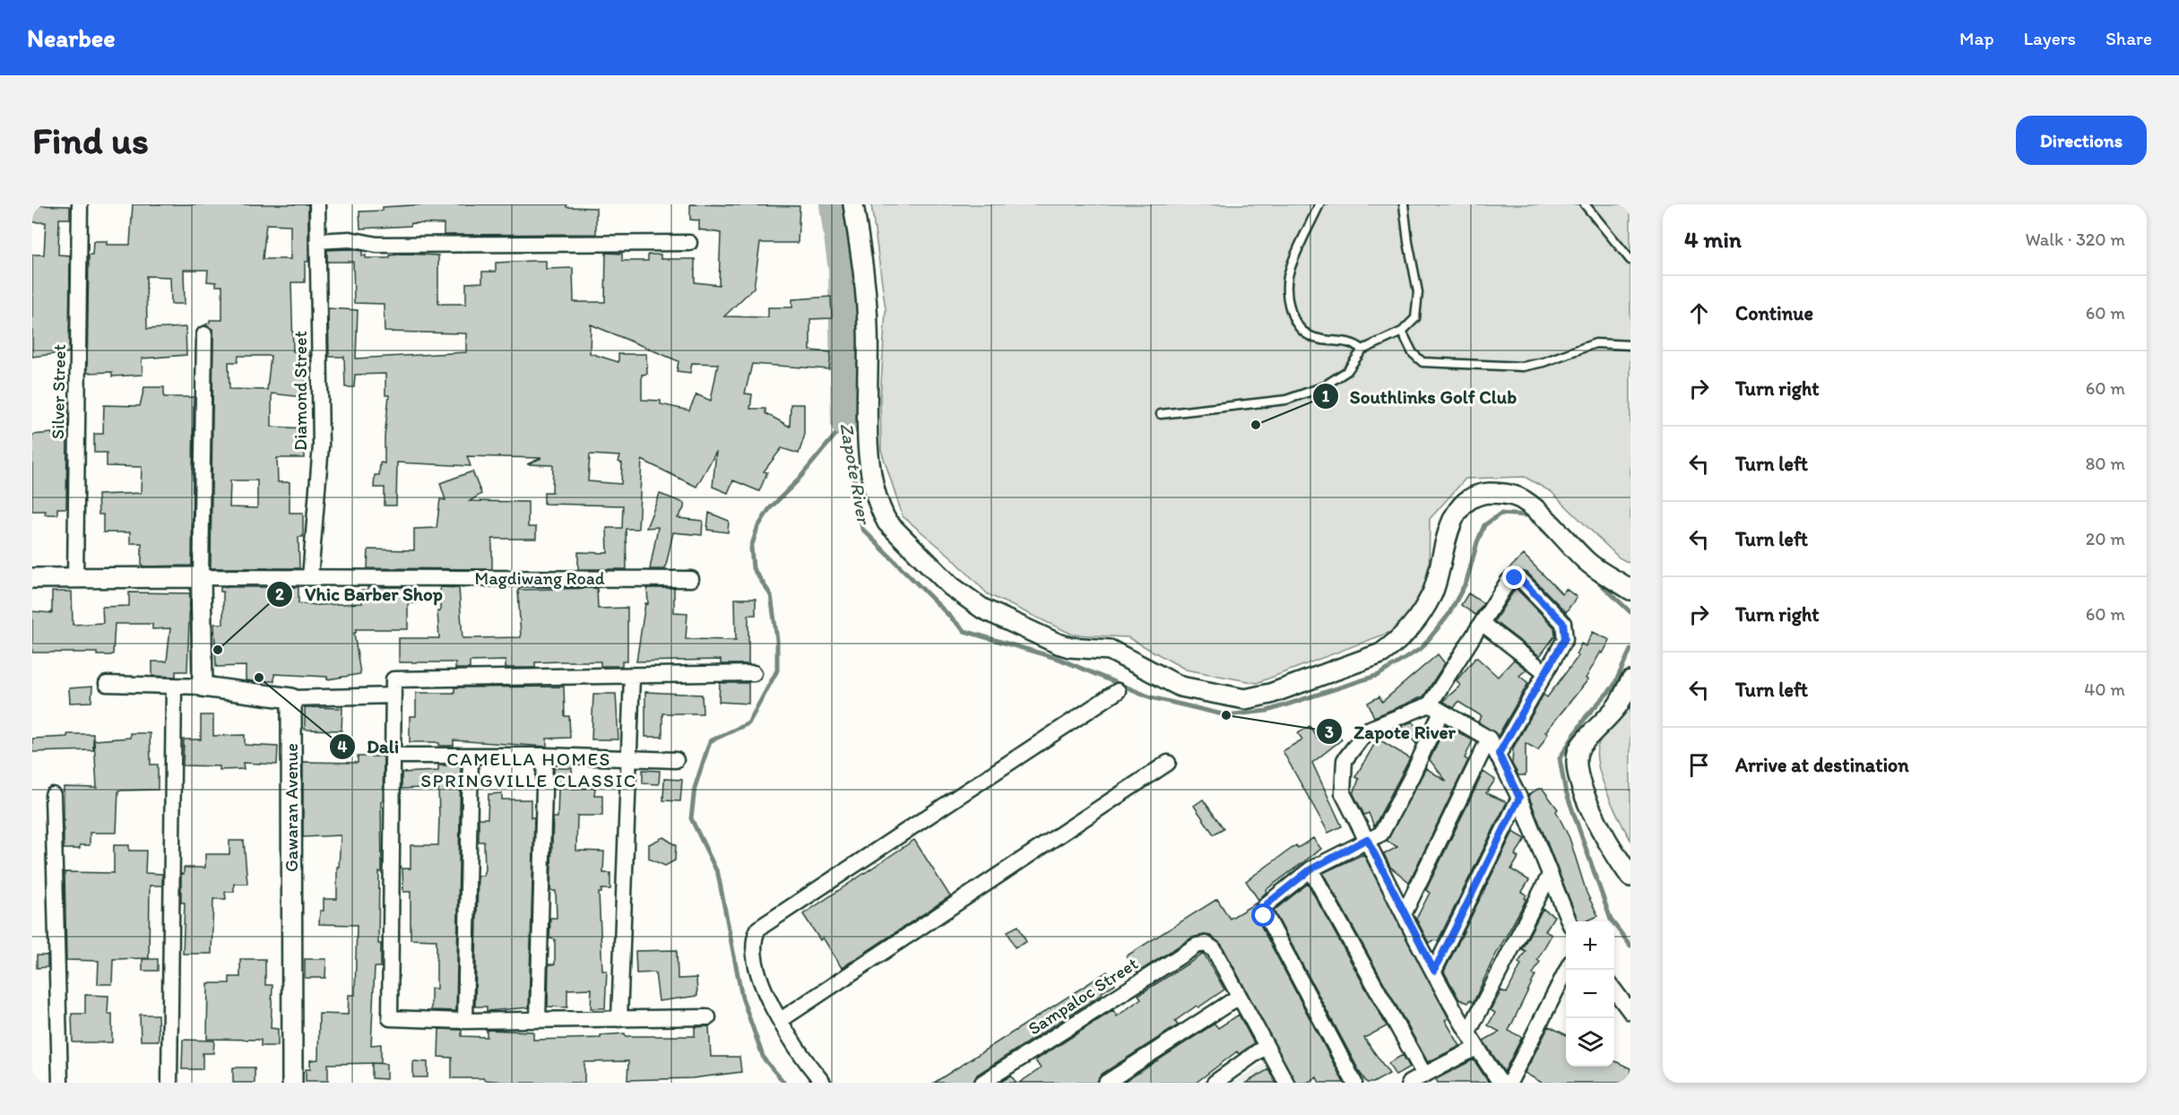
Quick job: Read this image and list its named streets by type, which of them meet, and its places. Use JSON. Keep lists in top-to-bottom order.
{
  "streets": {
    "street": [
      "Diamond Street",
      "Silver Street",
      "Magdiwang Road",
      "Gawaran Avenue",
      "Sampaloc Street"
    ]
  },
  "crossings": [
    ["Diamond Street", "Magdiwang Road"],
    ["Silver Street", "Magdiwang Road"]
  ],
  "districts": ["CAMELLA HOMES SPRINGVILLE CLASSIC"],
  "water": ["Zapote River"],
  "places": [
    "Southlinks Golf Club",
    "Vhic Barber Shop",
    "Dali",
    "Zapote River"
  ],
  "page": {
    "header": "Nearbee",
    "nav": ["Map", "Layers", "Share"],
    "buttons": "Directions",
    "title": "Find us",
    "heading": ["4 min", "Walk · 320 m"],
    "list": [
      ["Continue", "60 m"],
      ["Turn right", "60 m"],
      ["Turn left", "80 m"],
      ["Turn left", "20 m"],
      ["Turn right", "60 m"],
      ["Turn left", "40 m"],
      "Arrive at destination"
    ],
    "map_buttons": ["+", "−"]
  }
}
